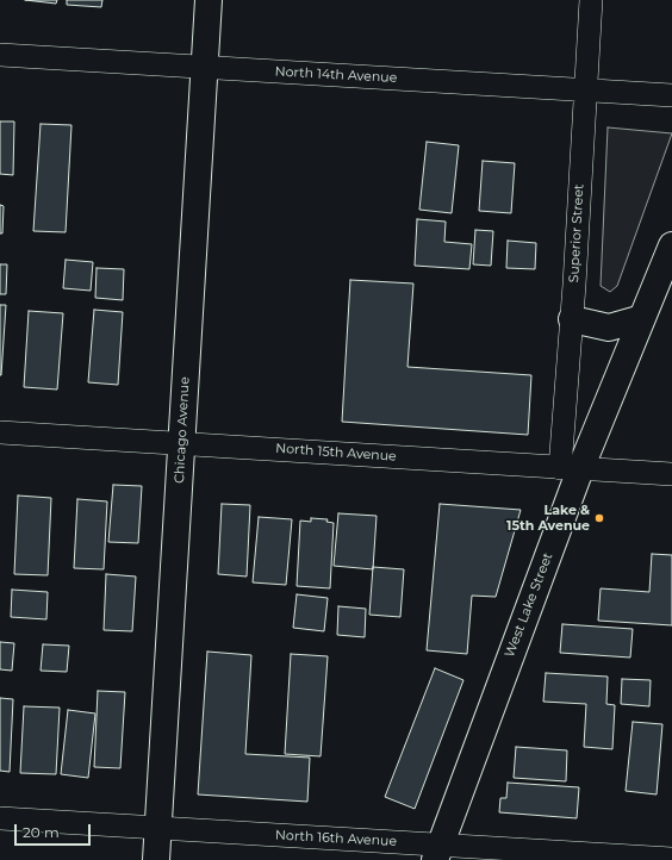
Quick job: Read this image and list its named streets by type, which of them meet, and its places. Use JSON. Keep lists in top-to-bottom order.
{
  "streets": {
    "main road": ["Chicago Avenue", "West Lake Street"],
    "street": [
      "North 14th Avenue",
      "Superior Street",
      "North 15th Avenue",
      "North 16th Avenue"
    ]
  },
  "crossings": [
    ["North 14th Avenue", "Superior Street"],
    ["North 14th Avenue", "Chicago Avenue"],
    ["Superior Street", "North 15th Avenue"],
    ["Superior Street", "West Lake Street"],
    ["Chicago Avenue", "North 15th Avenue"],
    ["Chicago Avenue", "North 16th Avenue"],
    ["North 15th Avenue", "West Lake Street"],
    ["West Lake Street", "North 16th Avenue"]
  ],
  "places": ["Lake & 15th Avenue"],
  "scale_bar": "20 m"
}
